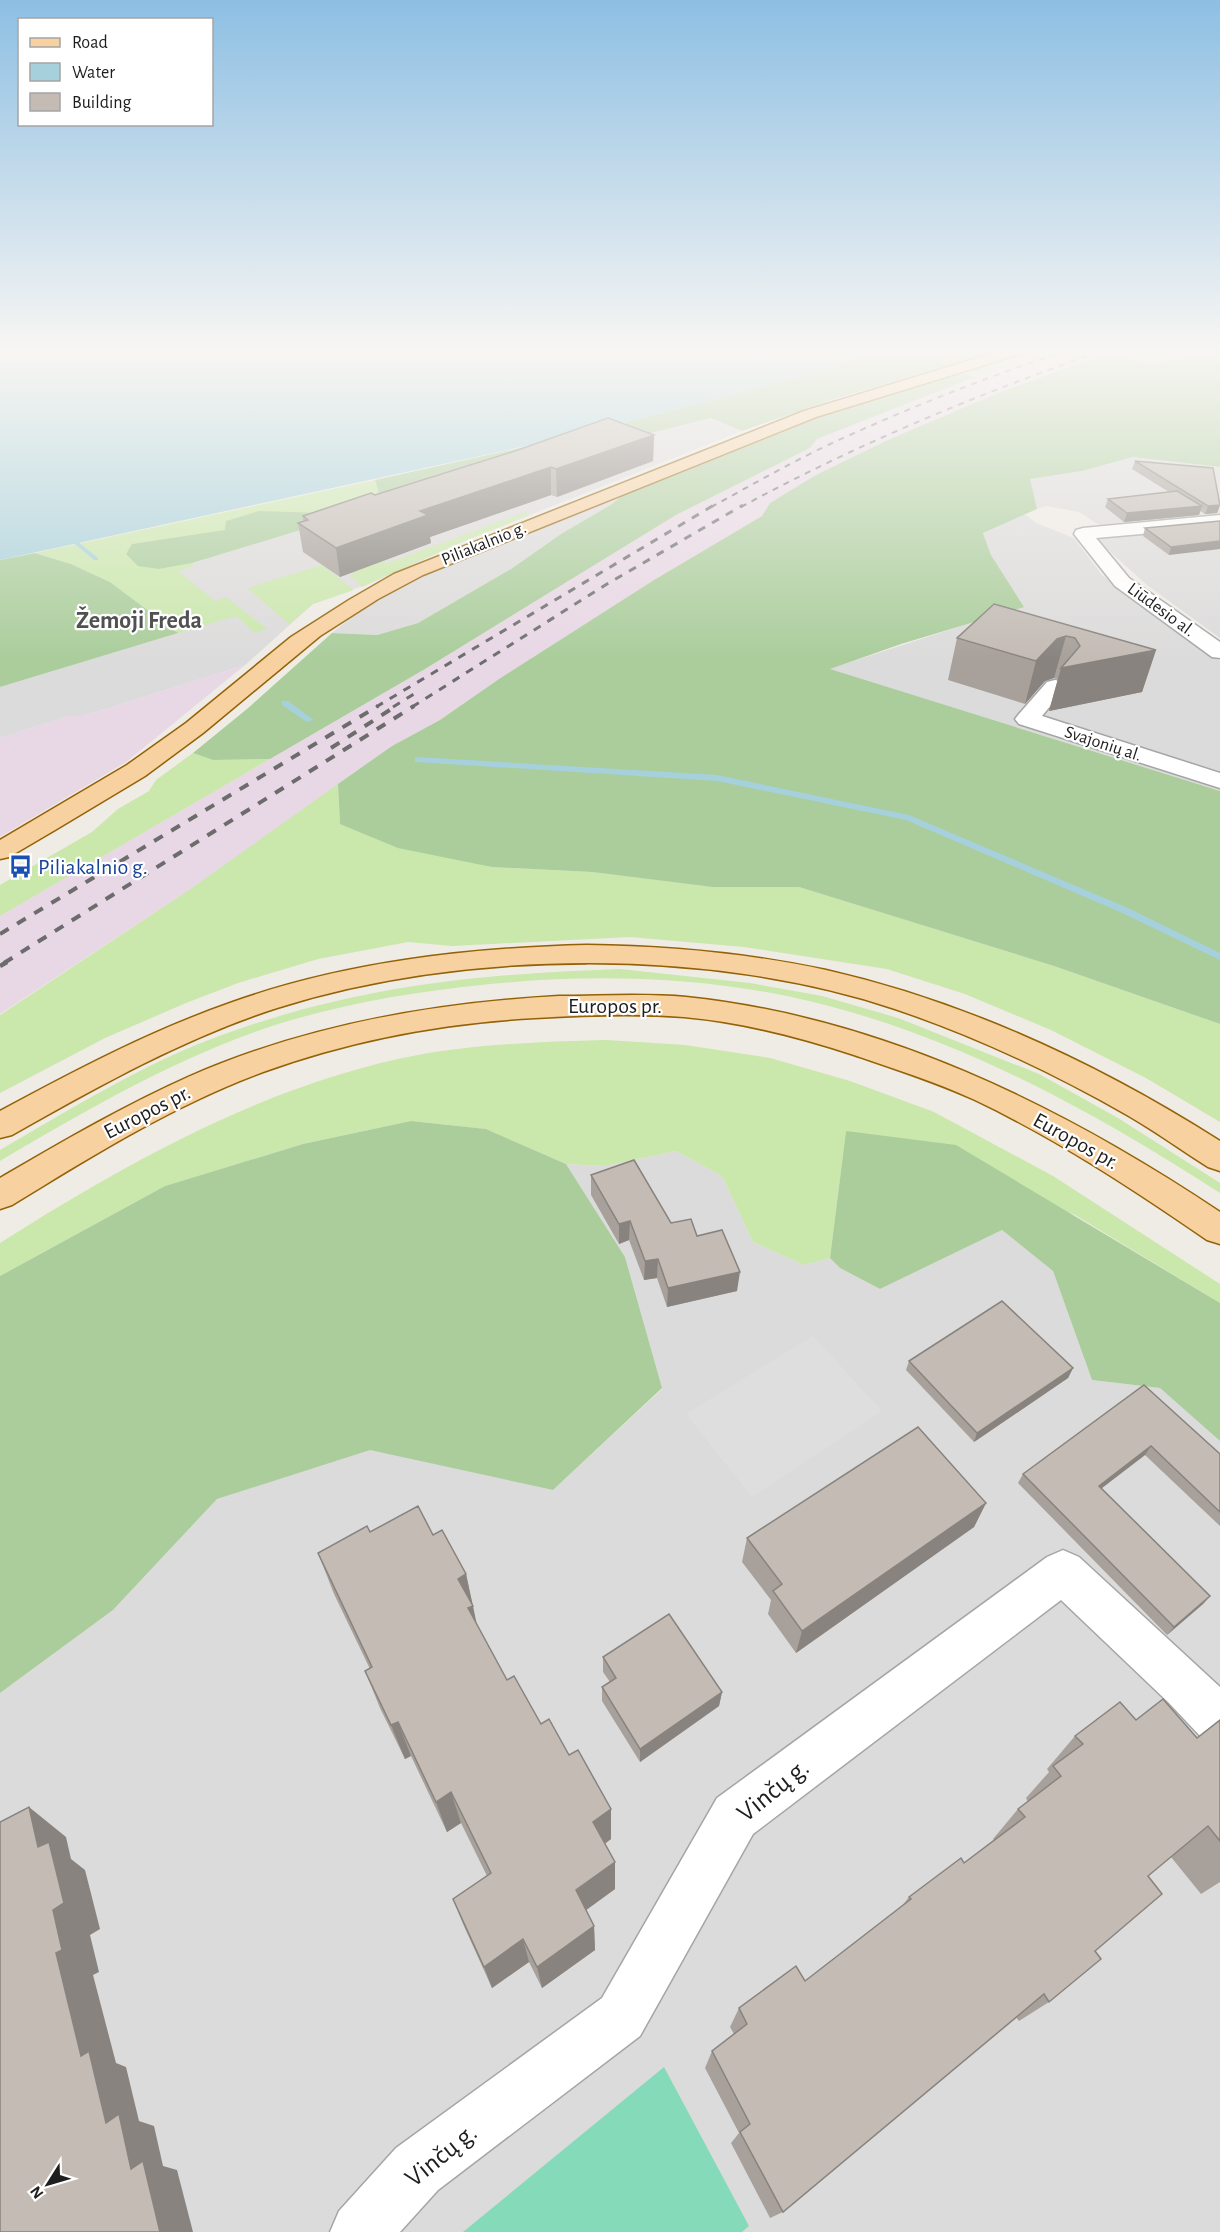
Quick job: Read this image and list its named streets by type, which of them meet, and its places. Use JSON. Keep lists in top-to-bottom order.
{
  "streets": {
    "main road": ["Piliakalnio g.", "Europos pr."],
    "street": ["Liūdesio al.", "Svajonių al.", "Vinčų g."]
  },
  "districts": ["Žemoji Freda"],
  "places": {
    "bus stop": ["Piliakalnio g."]
  },
  "legend": ["Road", "Water", "Building"],
  "north": "bottom left"
}
